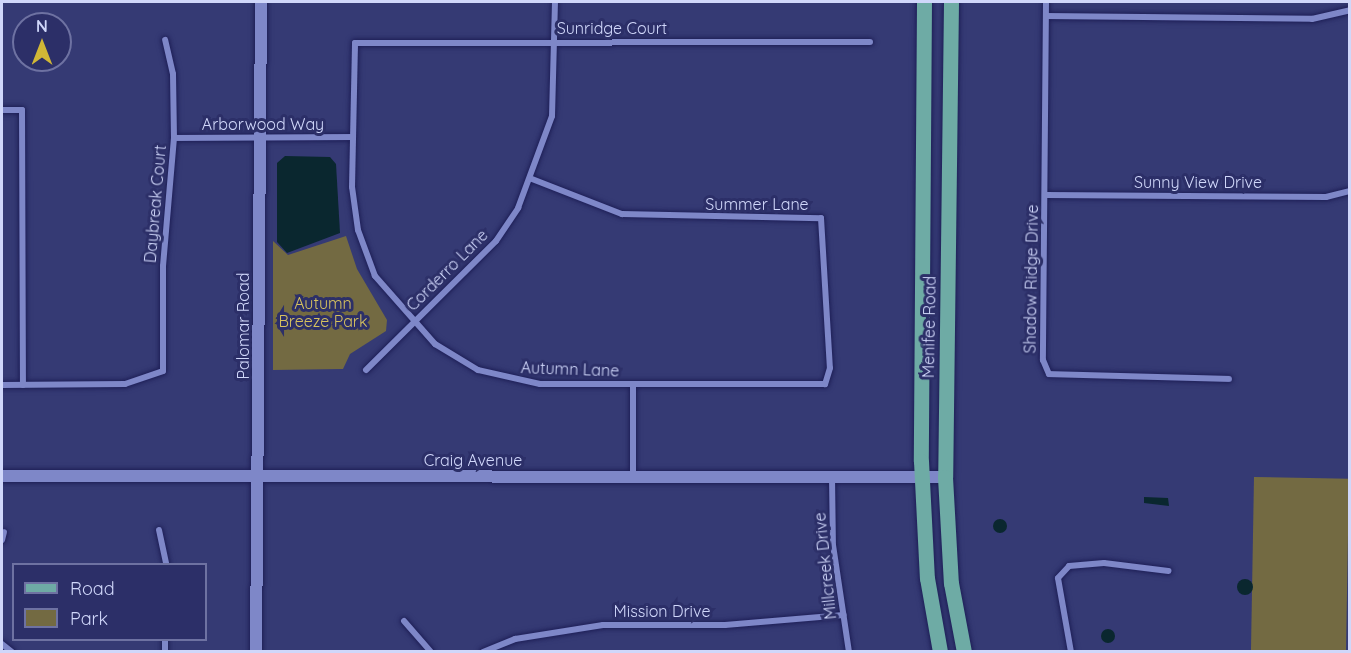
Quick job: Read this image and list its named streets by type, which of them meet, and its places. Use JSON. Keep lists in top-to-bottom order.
{
  "streets": {
    "main road": ["Menifee Road"],
    "street": [
      "Sunridge Court",
      "Arborwood Way",
      "Sunny View Drive",
      "Daybreak Court",
      "Summer Lane",
      "Corderro Lane",
      "Shadow Ridge Drive",
      "Palomar Road",
      "Autumn Lane",
      "Craig Avenue",
      "Millcreek Drive",
      "Mission Drive"
    ]
  },
  "crossings": [
    ["Sunridge Court", "Corderro Lane"],
    ["Sunridge Court", "Autumn Lane"],
    ["Arborwood Way", "Daybreak Court"],
    ["Arborwood Way", "Palomar Road"],
    ["Arborwood Way", "Autumn Lane"],
    ["Sunny View Drive", "Shadow Ridge Drive"],
    ["Summer Lane", "Corderro Lane"],
    ["Summer Lane", "Autumn Lane"],
    ["Corderro Lane", "Autumn Lane"],
    ["Palomar Road", "Craig Avenue"],
    ["Menifee Road", "Craig Avenue"],
    ["Craig Avenue", "Millcreek Drive"],
    ["Millcreek Drive", "Mission Drive"]
  ],
  "parks": ["Autumn Breeze Park"],
  "legend": ["Road", "Park"],
  "north": "top"
}
